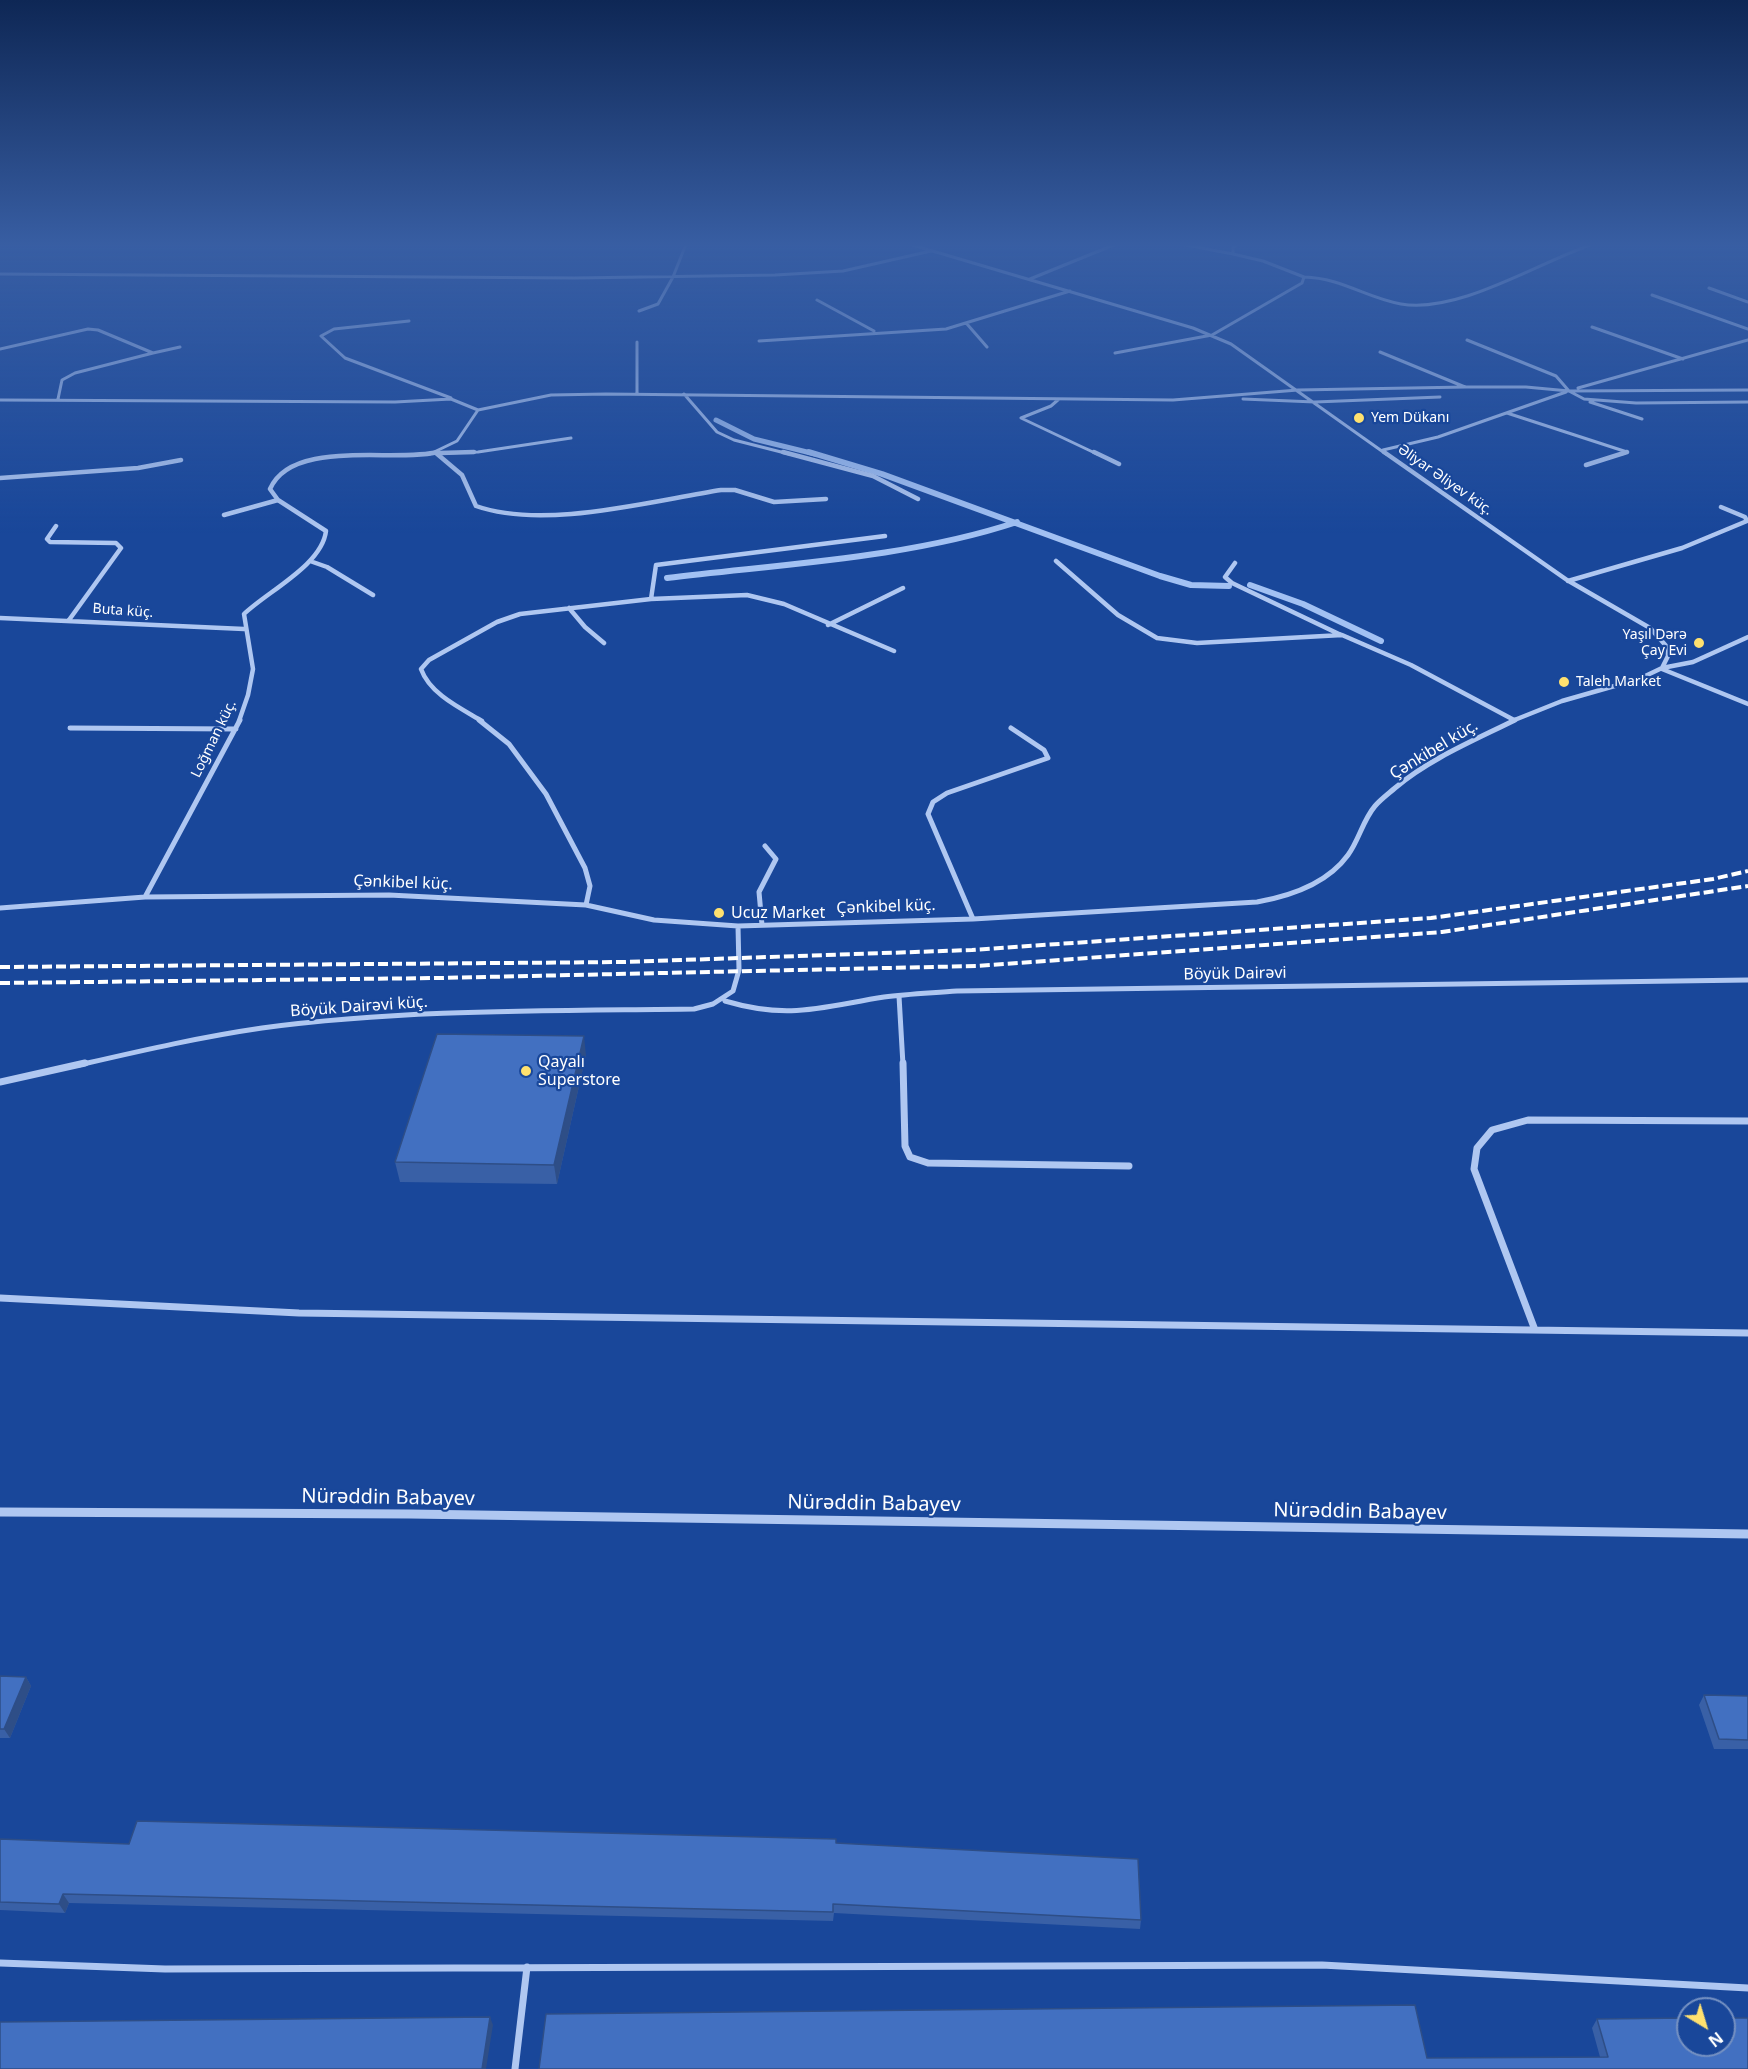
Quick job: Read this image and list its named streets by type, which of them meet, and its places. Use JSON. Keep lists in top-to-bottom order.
{
  "streets": {
    "street": [
      "Əliyar Əliyev küç.",
      "Buta küç.",
      "Loğman küç.",
      "Çənkibel küç.",
      "Böyük Dairəvi",
      "Böyük Dairəvi küç.",
      "Nürəddin Babayev"
    ]
  },
  "crossings": [
    ["Əliyar Əliyev küç.", "Çənkibel küç."],
    ["Buta küç.", "Loğman küç."],
    ["Loğman küç.", "Çənkibel küç."],
    ["Böyük Dairəvi", "Böyük Dairəvi küç."]
  ],
  "places": [
    "Yem Dükanı",
    "Yaşıl Dərə Çay Evi",
    "Taleh Market",
    "Ucuz Market",
    "Qayalı Superstore"
  ],
  "north": "bottom right"
}
